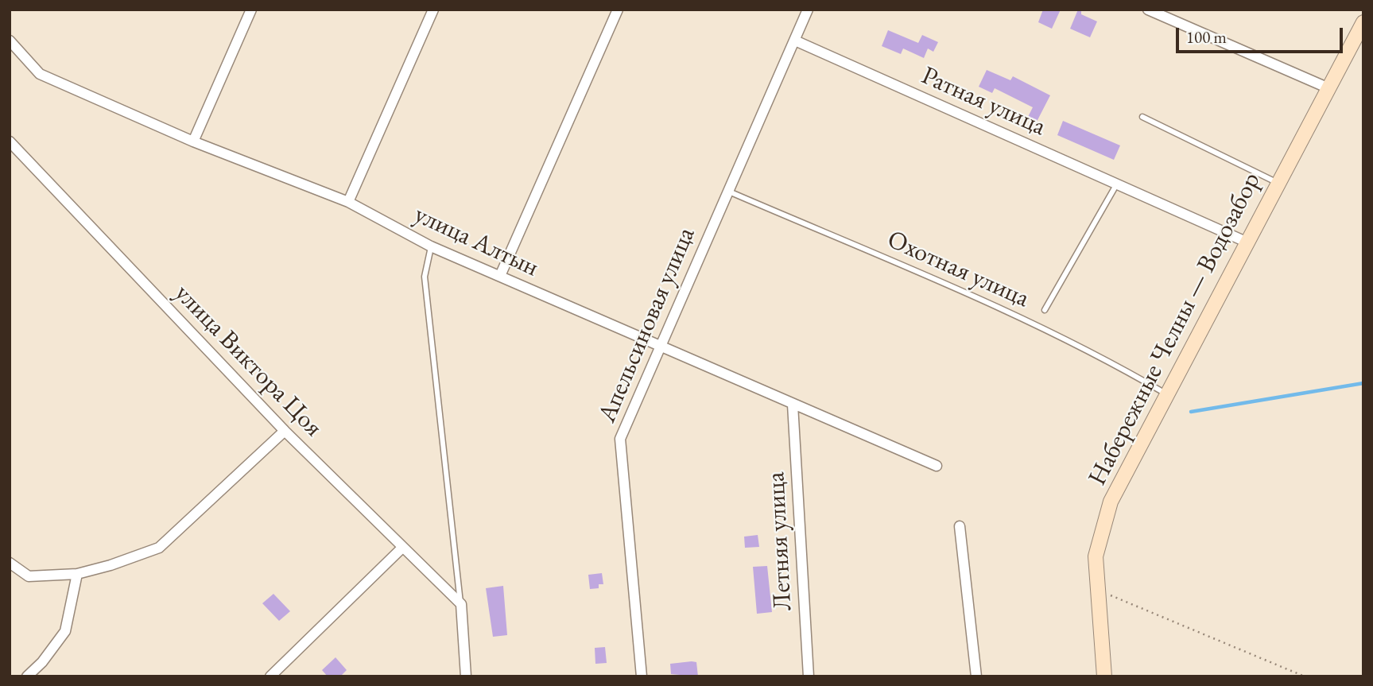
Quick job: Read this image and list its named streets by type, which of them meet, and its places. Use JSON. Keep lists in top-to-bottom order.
{
  "streets": {
    "main road": ["Набережные Челны — Водозабор"],
    "street": [
      "Ратная улица",
      "улица Алтын",
      "Апельсиновая улица",
      "улица Виктора Цоя",
      "Летняя улица"
    ],
    "lane": ["Охотная улица"]
  },
  "crossings": [
    ["Ратная улица", "Апельсиновая улица"],
    ["Ратная улица", "Набережные Челны — Водозабор"],
    ["улица Алтын", "Апельсиновая улица"],
    ["улица Алтын", "Летняя улица"],
    ["Охотная улица", "Апельсиновая улица"],
    ["Охотная улица", "Набережные Челны — Водозабор"]
  ],
  "scale_bar": "100 m"
}
